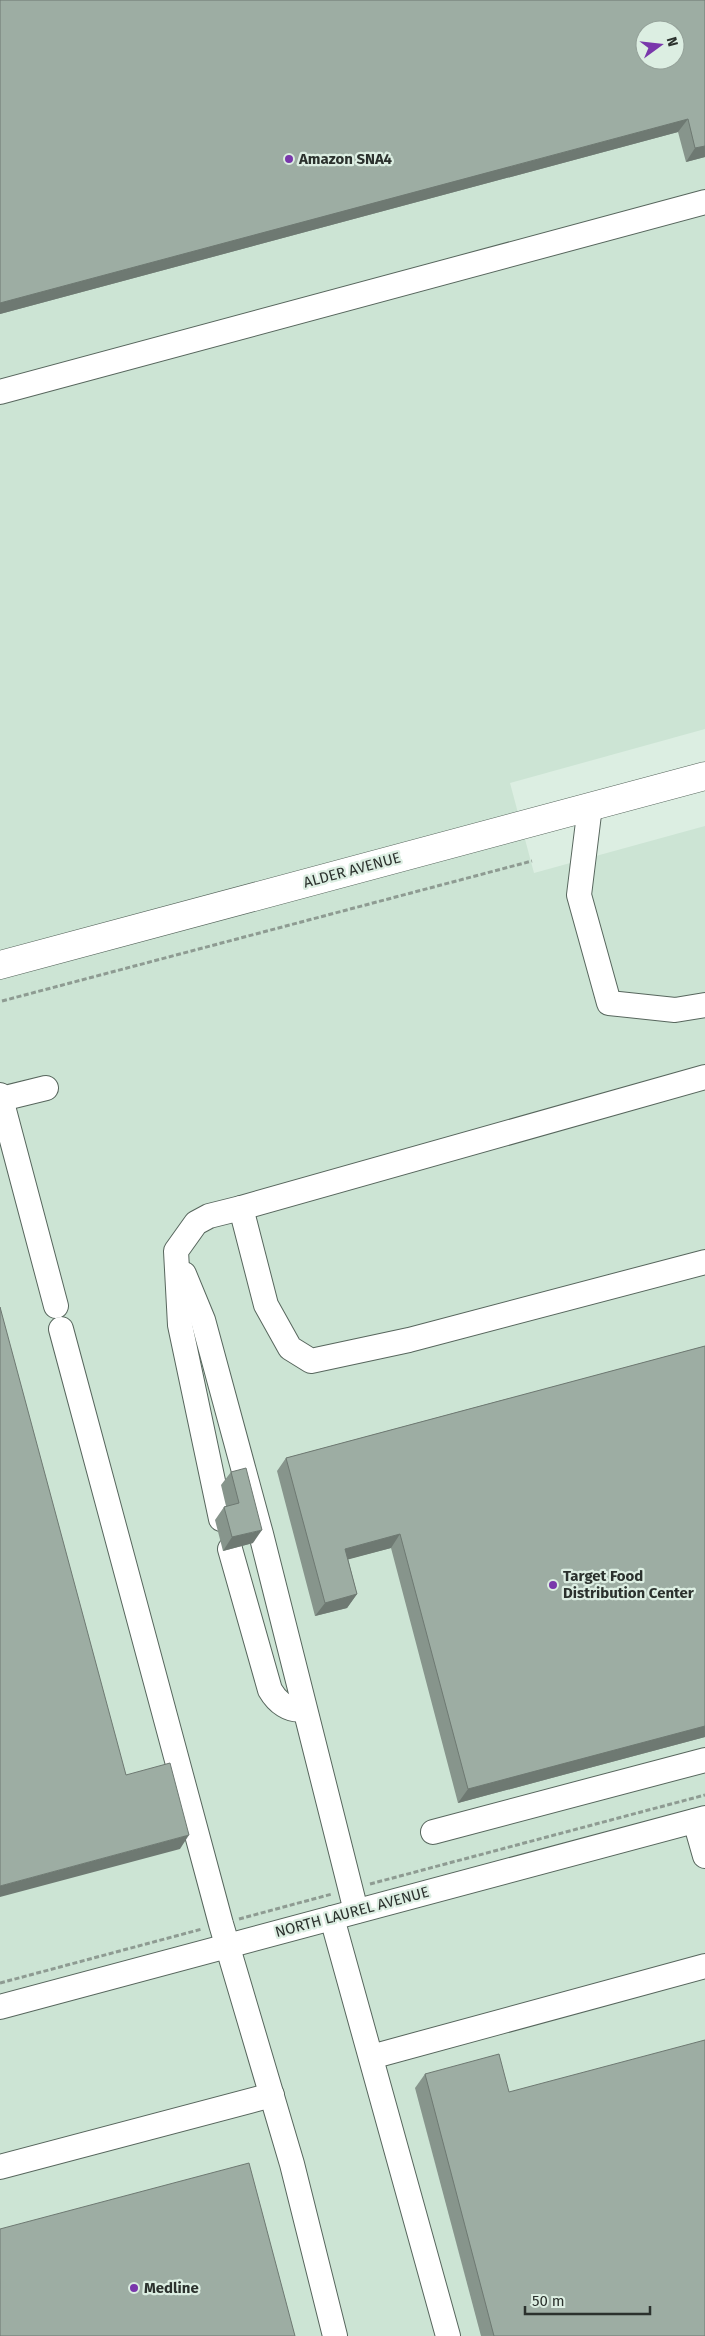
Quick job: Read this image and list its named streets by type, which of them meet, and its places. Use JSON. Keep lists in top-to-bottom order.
{
  "streets": {
    "main road": ["ALDER AVENUE"],
    "street": ["NORTH LAUREL AVENUE"]
  },
  "places": ["Amazon SNA4", "Target Food Distribution Center", "Medline"],
  "scale_bar": "50 m",
  "north": "right"
}
